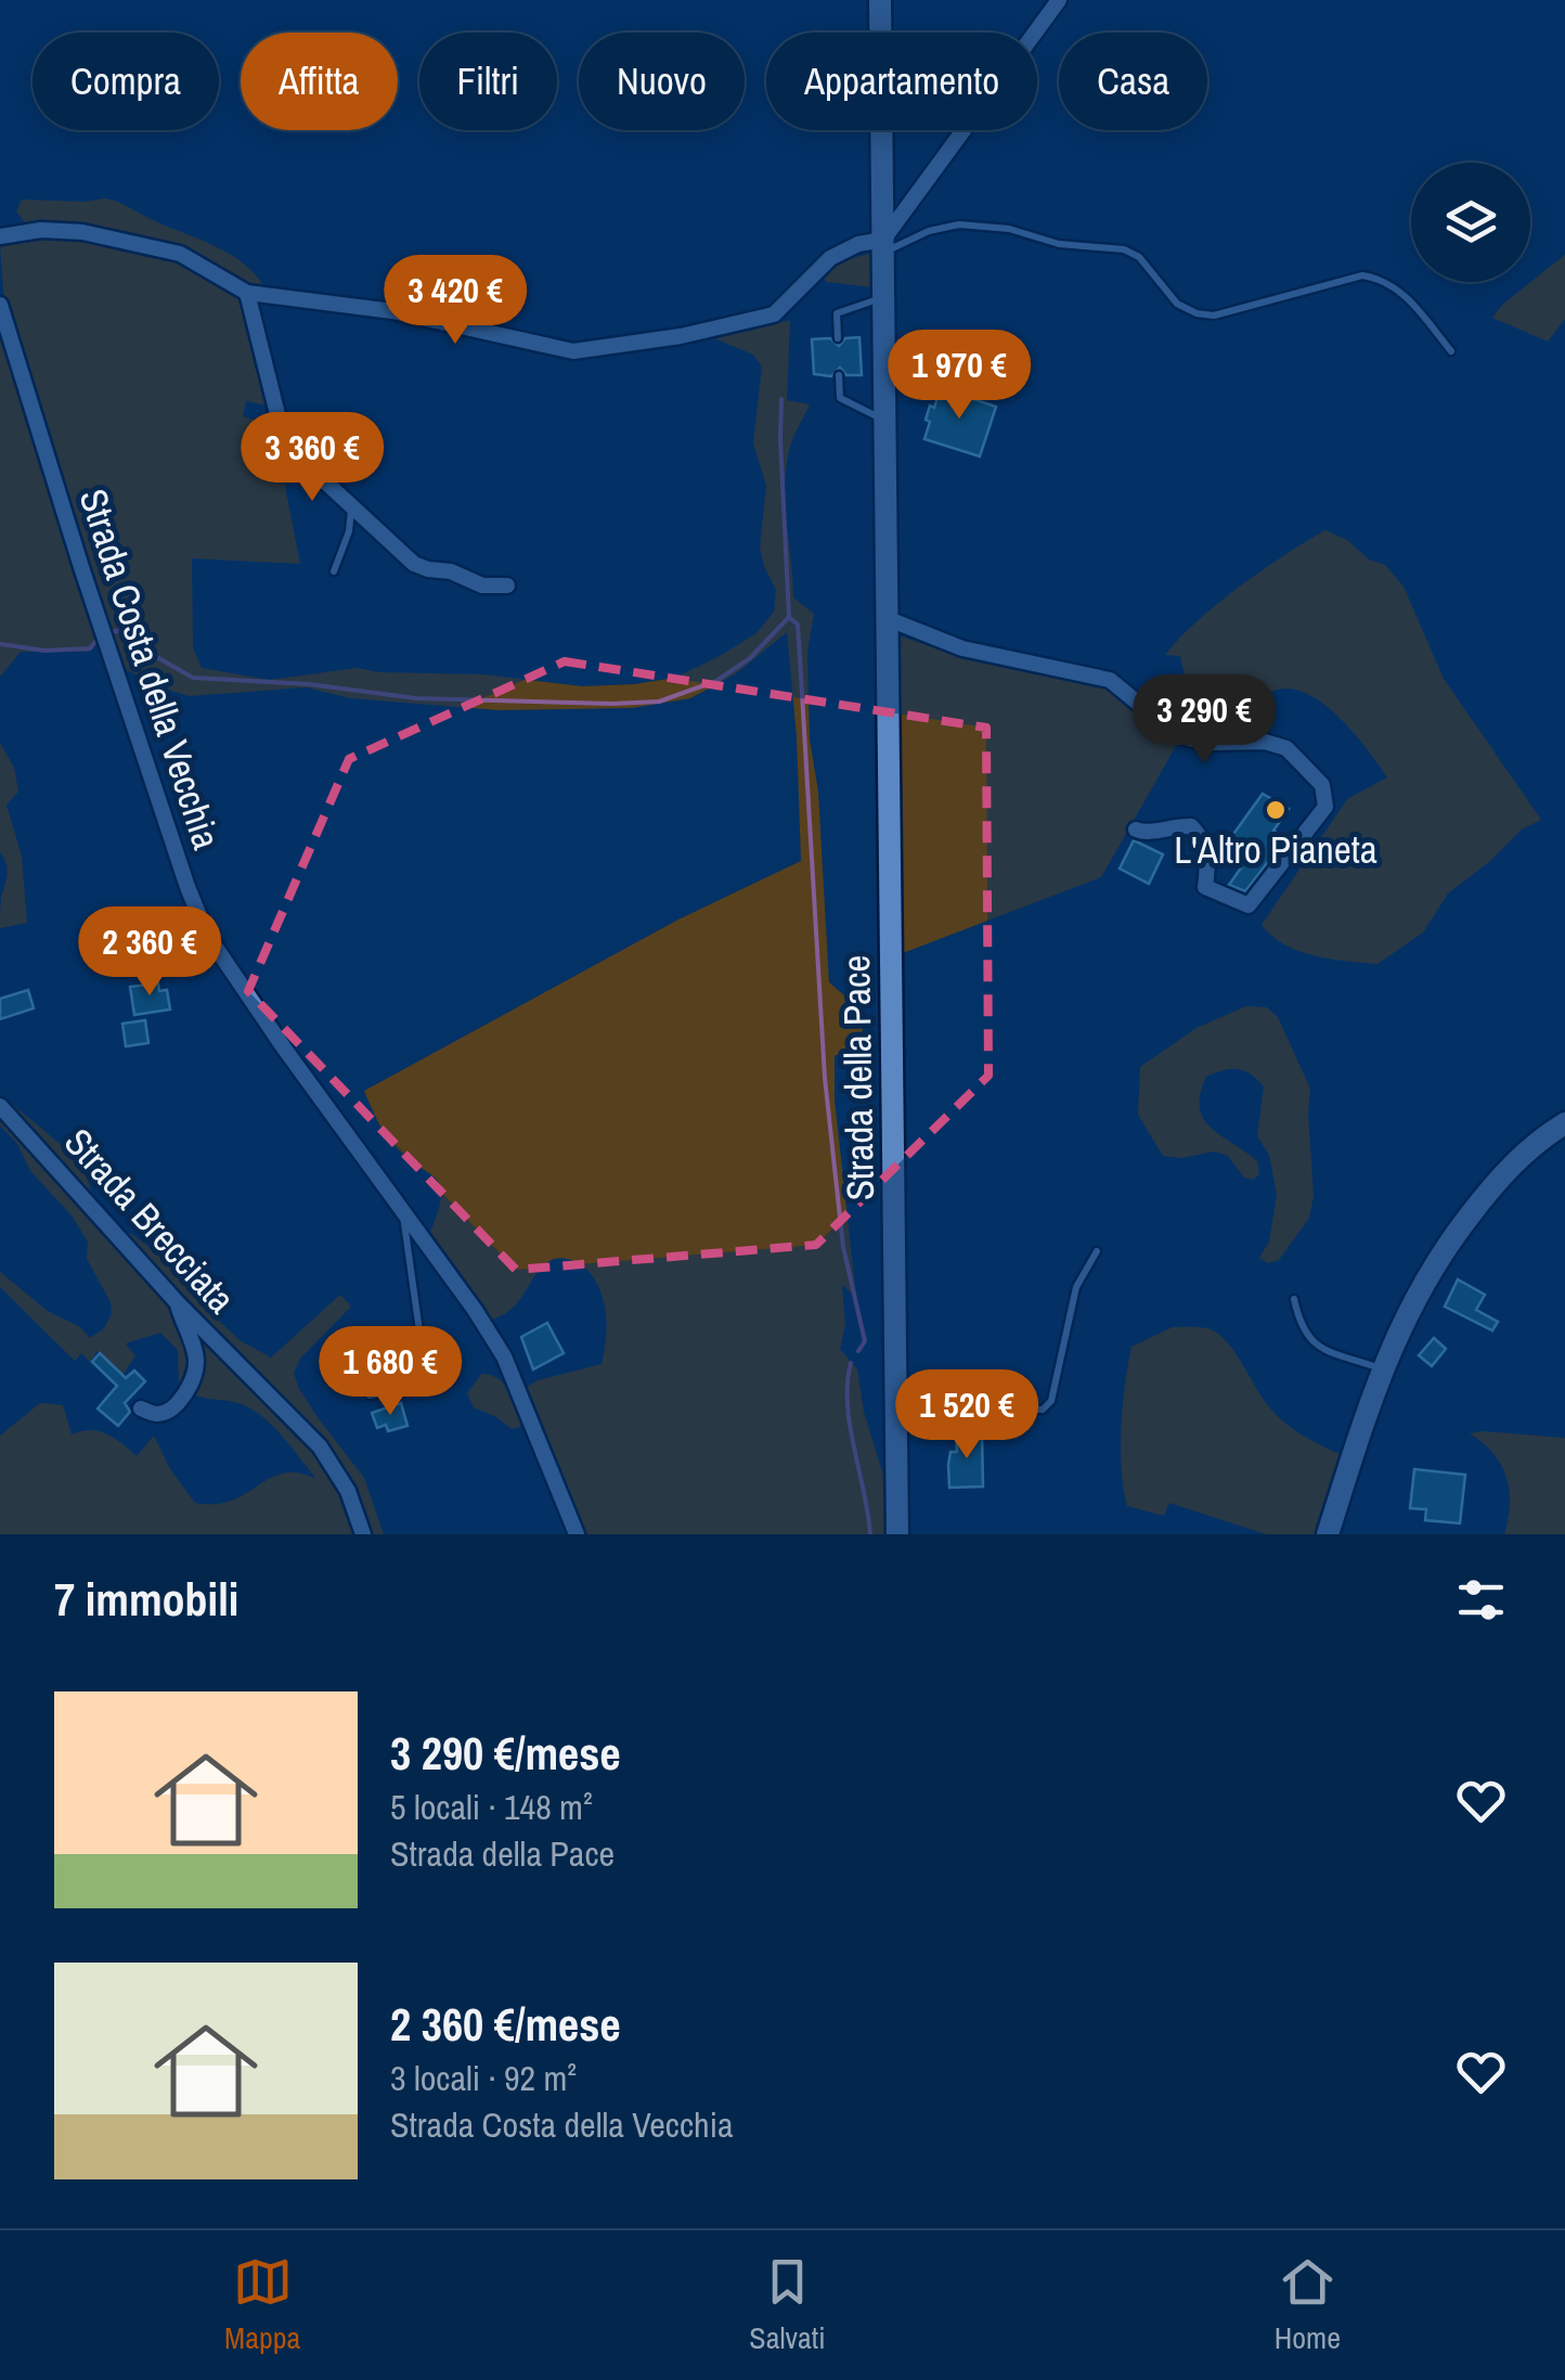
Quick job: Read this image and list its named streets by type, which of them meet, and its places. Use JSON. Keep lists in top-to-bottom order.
{
  "streets": {
    "street": ["Strada Costa della Vecchia", "Strada della Pace", "Strada Brecciata"]
  },
  "places": ["L'Altro Pianeta"],
  "page": {
    "chip": [
      "Compra",
      "Affitta",
      "Filtri",
      "Nuovo",
      "Appartamento",
      "Casa"
    ],
    "price": [
      "3 420 €",
      "1 970 €",
      "3 360 €",
      "3 290 €",
      "2 360 €",
      "1 680 €",
      "1 520 €"
    ],
    "heading": "7 immobili",
    "list": [
      {
        "name": "3 290 €/mese",
        "note": "5 locali · 148 m² · Strada della Pace"
      },
      {
        "name": "2 360 €/mese",
        "note": "3 locali · 92 m² · Strada Costa della Vecchia"
      }
    ],
    "tabs": ["Mappa", "Salvati", "Home"]
  }
}
